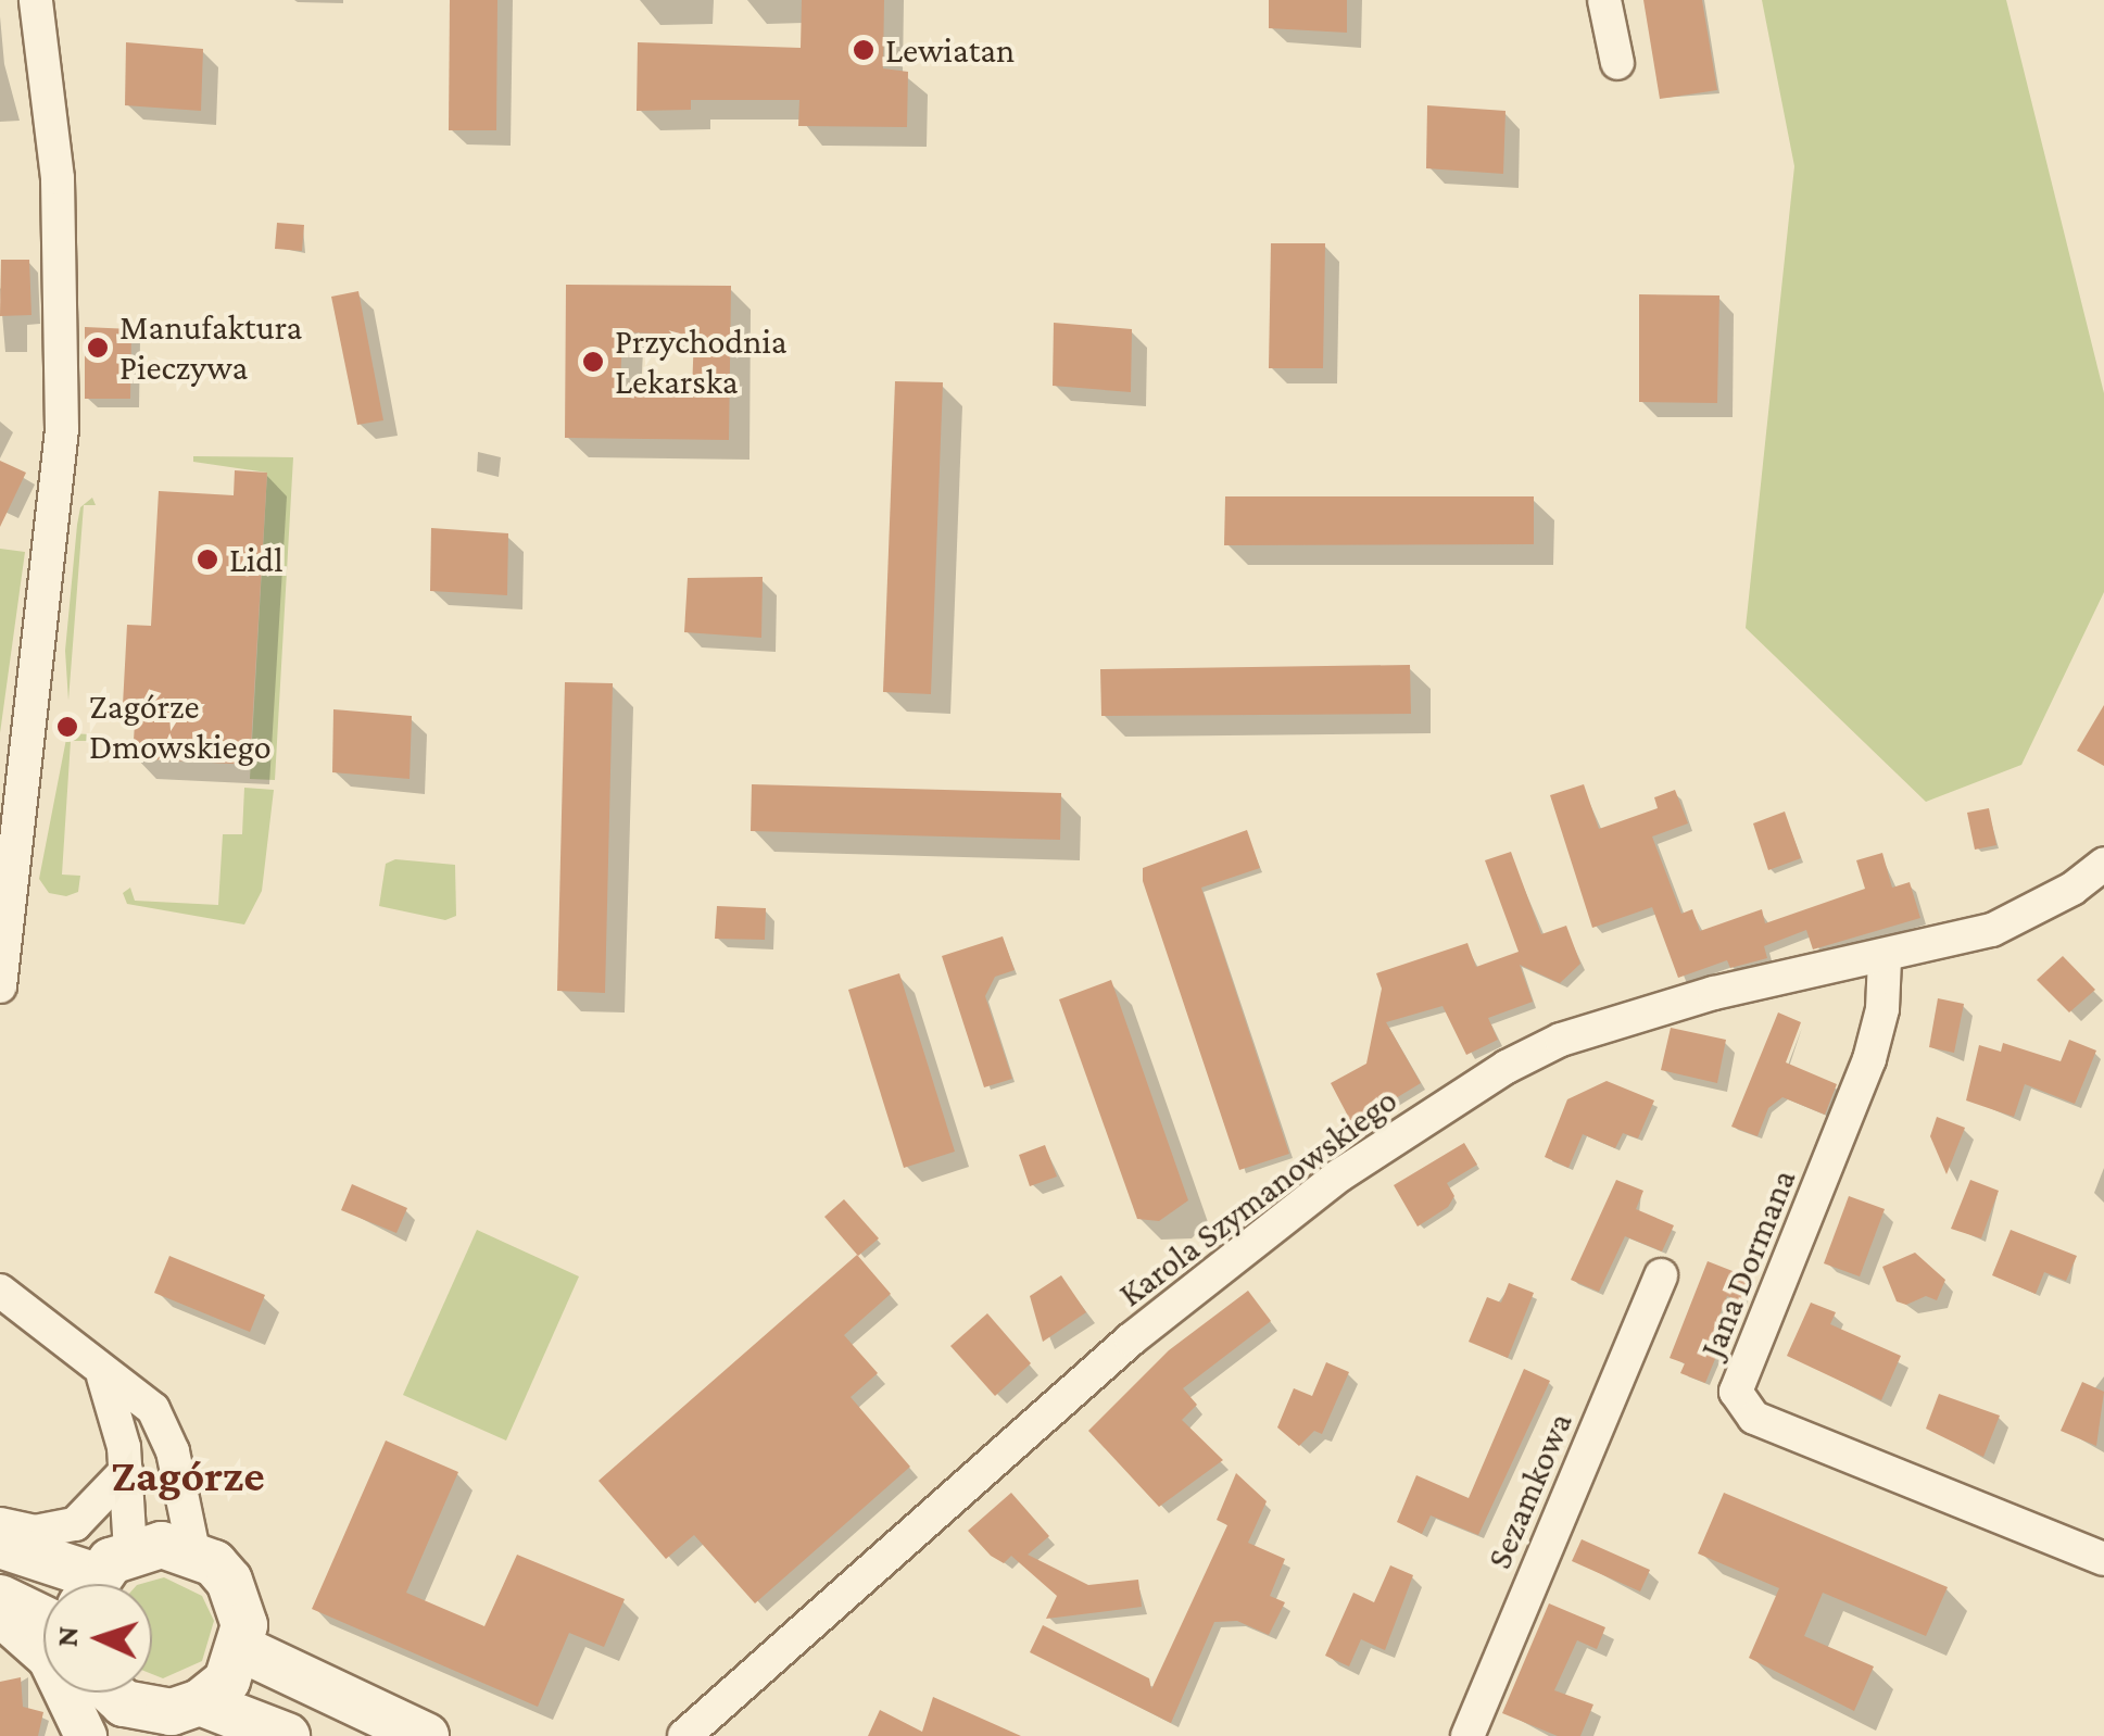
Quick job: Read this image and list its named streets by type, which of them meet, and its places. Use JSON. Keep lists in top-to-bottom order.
{
  "streets": {
    "street": ["Karola Szymanowskiego", "Jana Dormana", "Sezamkowa"]
  },
  "crossings": [
    ["Karola Szymanowskiego", "Jana Dormana"]
  ],
  "districts": ["Zagórze"],
  "places": [
    "Lewiatan",
    "Manufaktura Pieczywa",
    "Przychodnia Lekarska",
    "Lidl",
    "Zagórze Dmowskiego"
  ],
  "north": "left"
}
